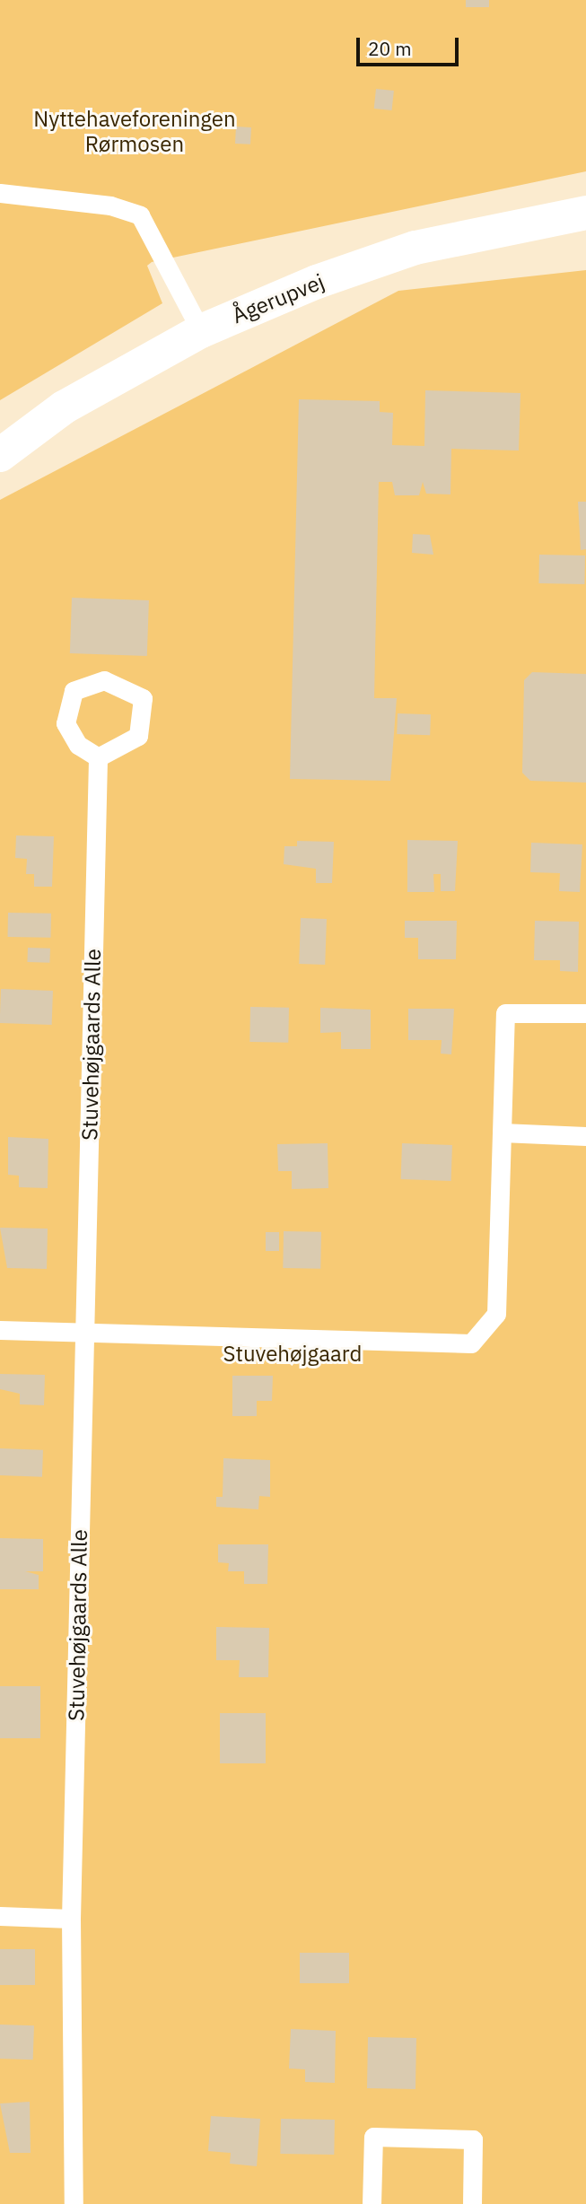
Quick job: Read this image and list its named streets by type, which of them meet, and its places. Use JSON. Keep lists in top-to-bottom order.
{
  "streets": {
    "street": ["Ågerupvej"],
    "lane": ["Stuvehøjgaards Alle"]
  },
  "parks": ["Nyttehaveforeningen Rørmosen", "Stuvehøjgaard"],
  "scale_bar": "20 m"
}
